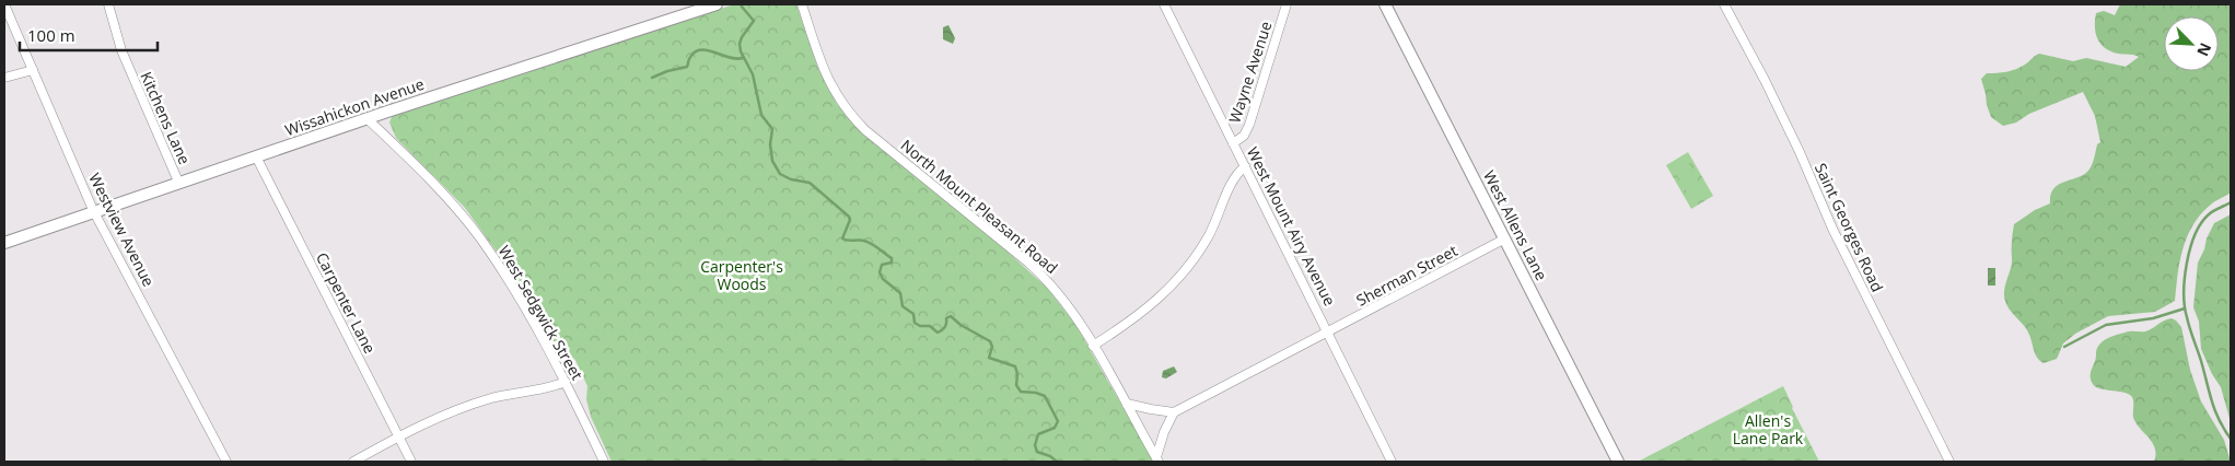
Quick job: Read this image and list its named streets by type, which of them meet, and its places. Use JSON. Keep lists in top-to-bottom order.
{
  "streets": {
    "street": [
      "Wayne Avenue",
      "Wissahickon Avenue",
      "Kitchens Lane",
      "North Mount Pleasant Road",
      "West Allens Lane",
      "West Mount Airy Avenue",
      "Saint Georges Road",
      "Westview Avenue",
      "Sherman Street",
      "Carpenter Lane",
      "West Sedgwick Street"
    ]
  },
  "crossings": [
    ["Wayne Avenue", "West Mount Airy Avenue"],
    ["Wissahickon Avenue", "Kitchens Lane"],
    ["Wissahickon Avenue", "Westview Avenue"],
    ["Wissahickon Avenue", "Carpenter Lane"],
    ["Wissahickon Avenue", "West Sedgwick Street"],
    ["West Allens Lane", "Sherman Street"],
    ["West Mount Airy Avenue", "Sherman Street"]
  ],
  "parks": ["Carpenter's Woods", "Allen's Lane Park"],
  "scale_bar": "100 m",
  "north": "bottom right"
}
